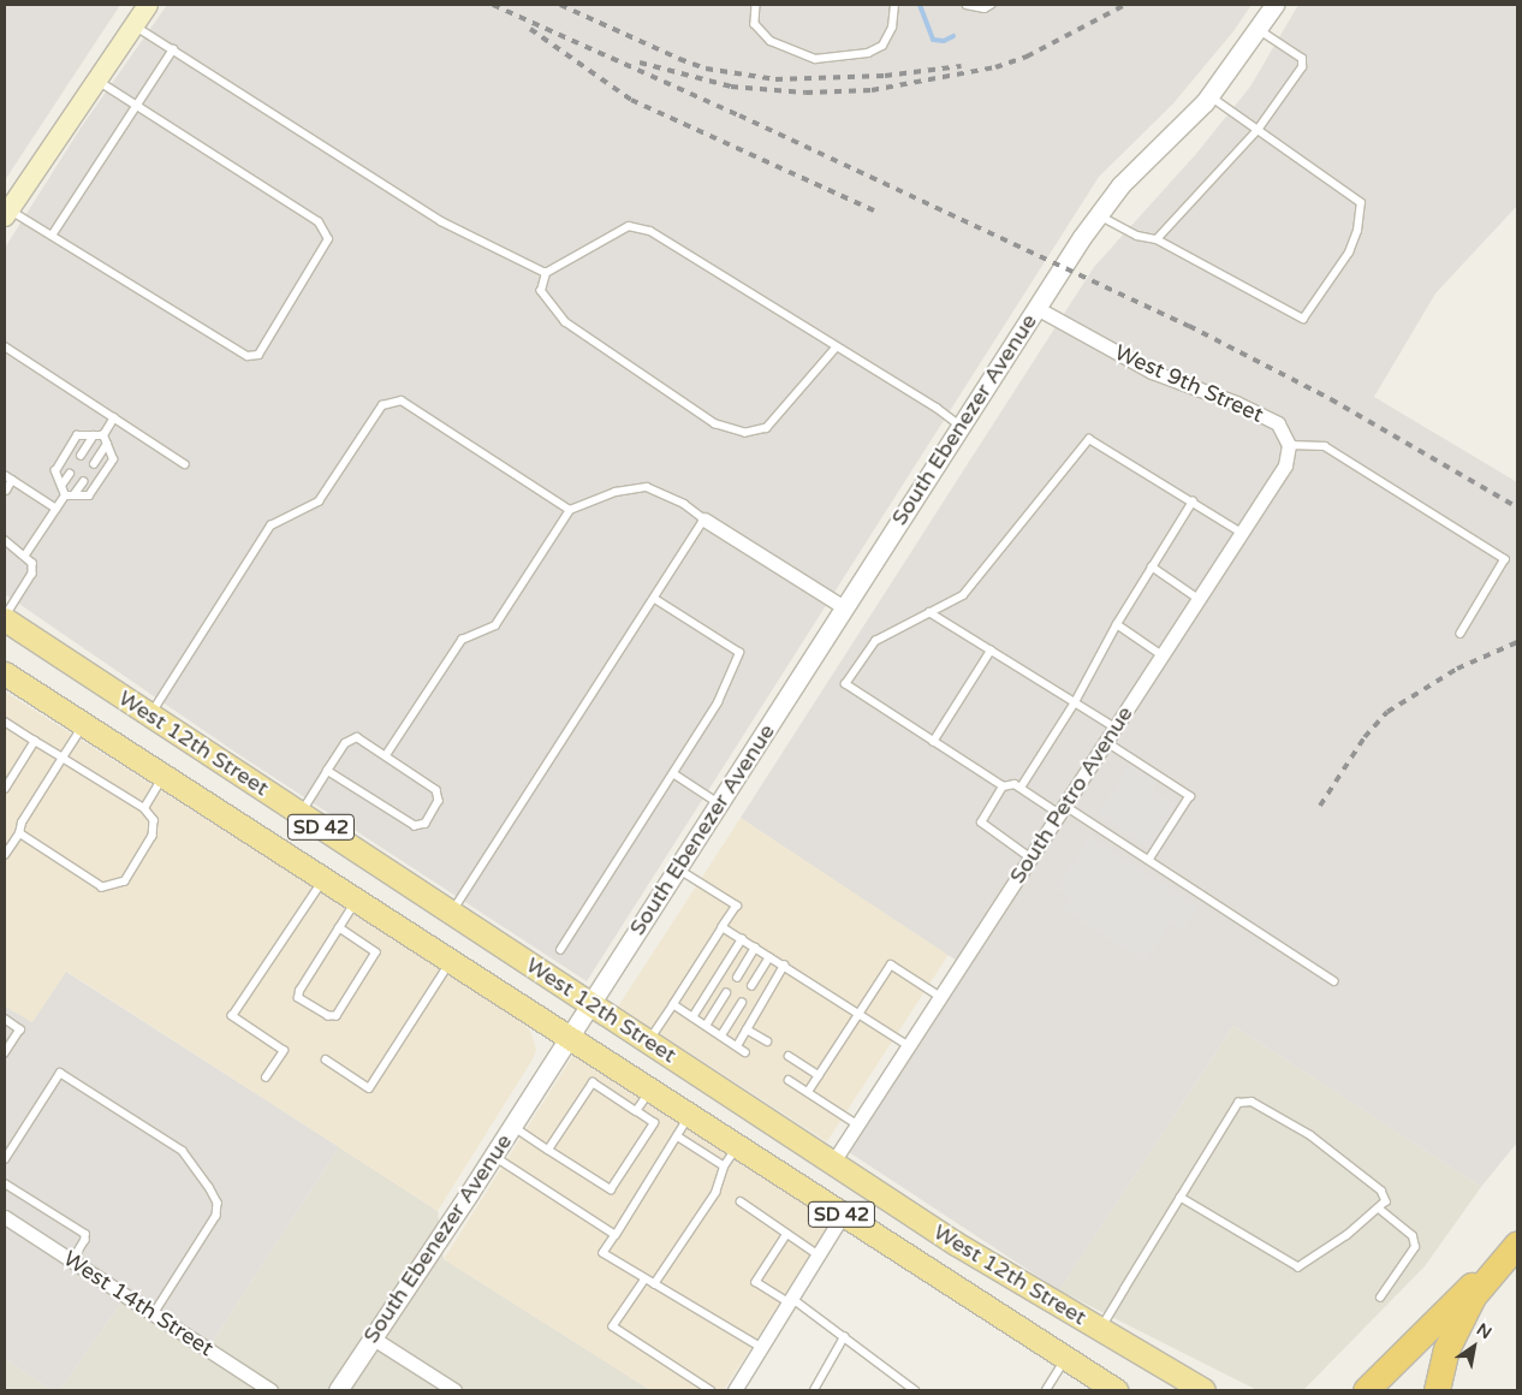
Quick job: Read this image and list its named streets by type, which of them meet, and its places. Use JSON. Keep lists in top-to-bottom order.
{
  "streets": {
    "main road": ["West 12th Street", "SD 42"],
    "street": [
      "West 9th Street",
      "South Ebenezer Avenue",
      "South Petro Avenue",
      "West 14th Street"
    ]
  },
  "crossings": [
    ["West 9th Street", "South Ebenezer Avenue"],
    ["West 9th Street", "South Petro Avenue"],
    ["South Ebenezer Avenue", "West 12th Street"],
    ["West 12th Street", "South Petro Avenue"]
  ],
  "north": "top right"
}
